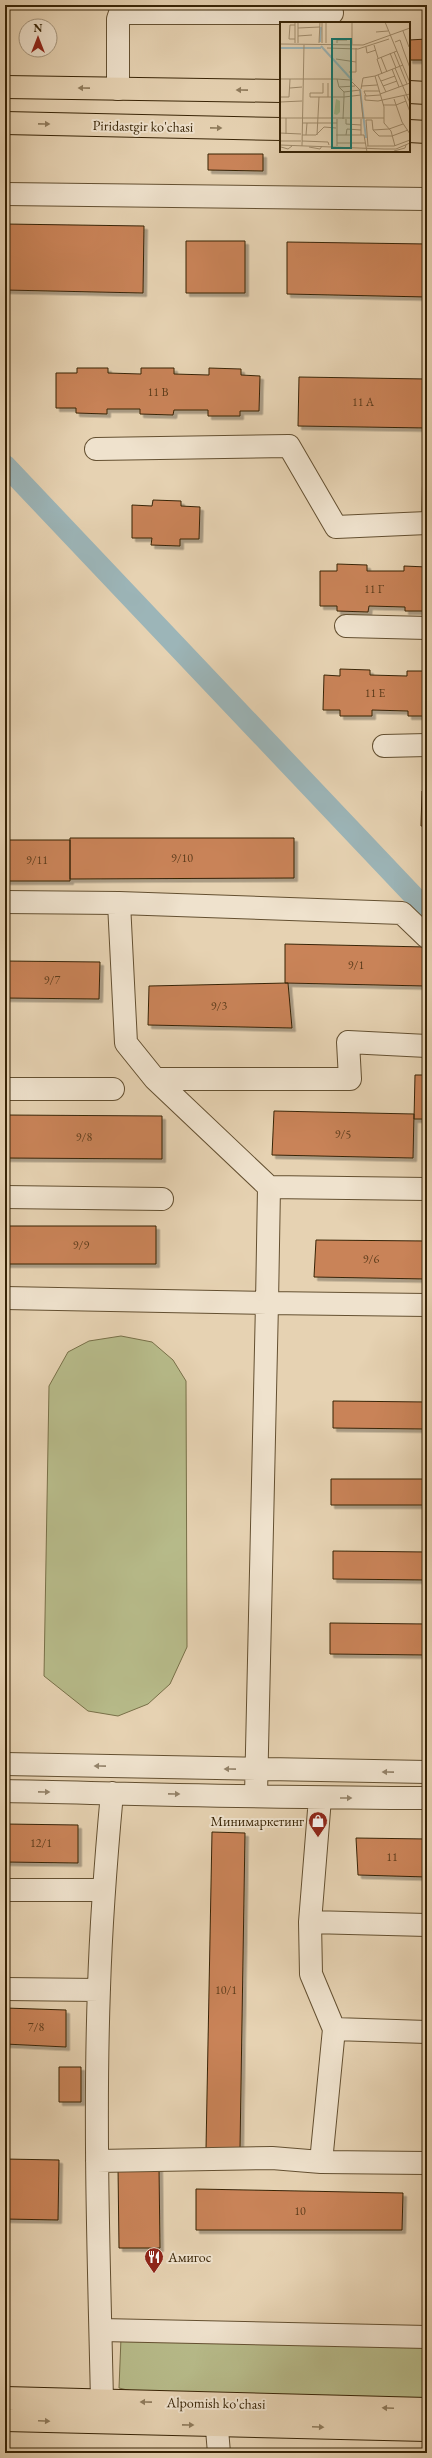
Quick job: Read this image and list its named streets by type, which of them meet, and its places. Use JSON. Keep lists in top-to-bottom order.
{
  "streets": {
    "main road": ["Piridastgir ko'chasi", "Alpomish ko'chasi"]
  },
  "places": {
    "shop": ["Минимаркетинг"],
    "restaurant": ["Амигос"]
  },
  "house_numbers": [
    "11 B",
    "11 A",
    "11 Г",
    "11 E",
    "9/10",
    "9/11",
    "9/1",
    "9/7",
    "9/3",
    "9/5",
    "9/8",
    "9/9",
    "9/6",
    "12/1",
    "11",
    "10/1",
    "7/8",
    "10"
  ],
  "north": "top"
}
